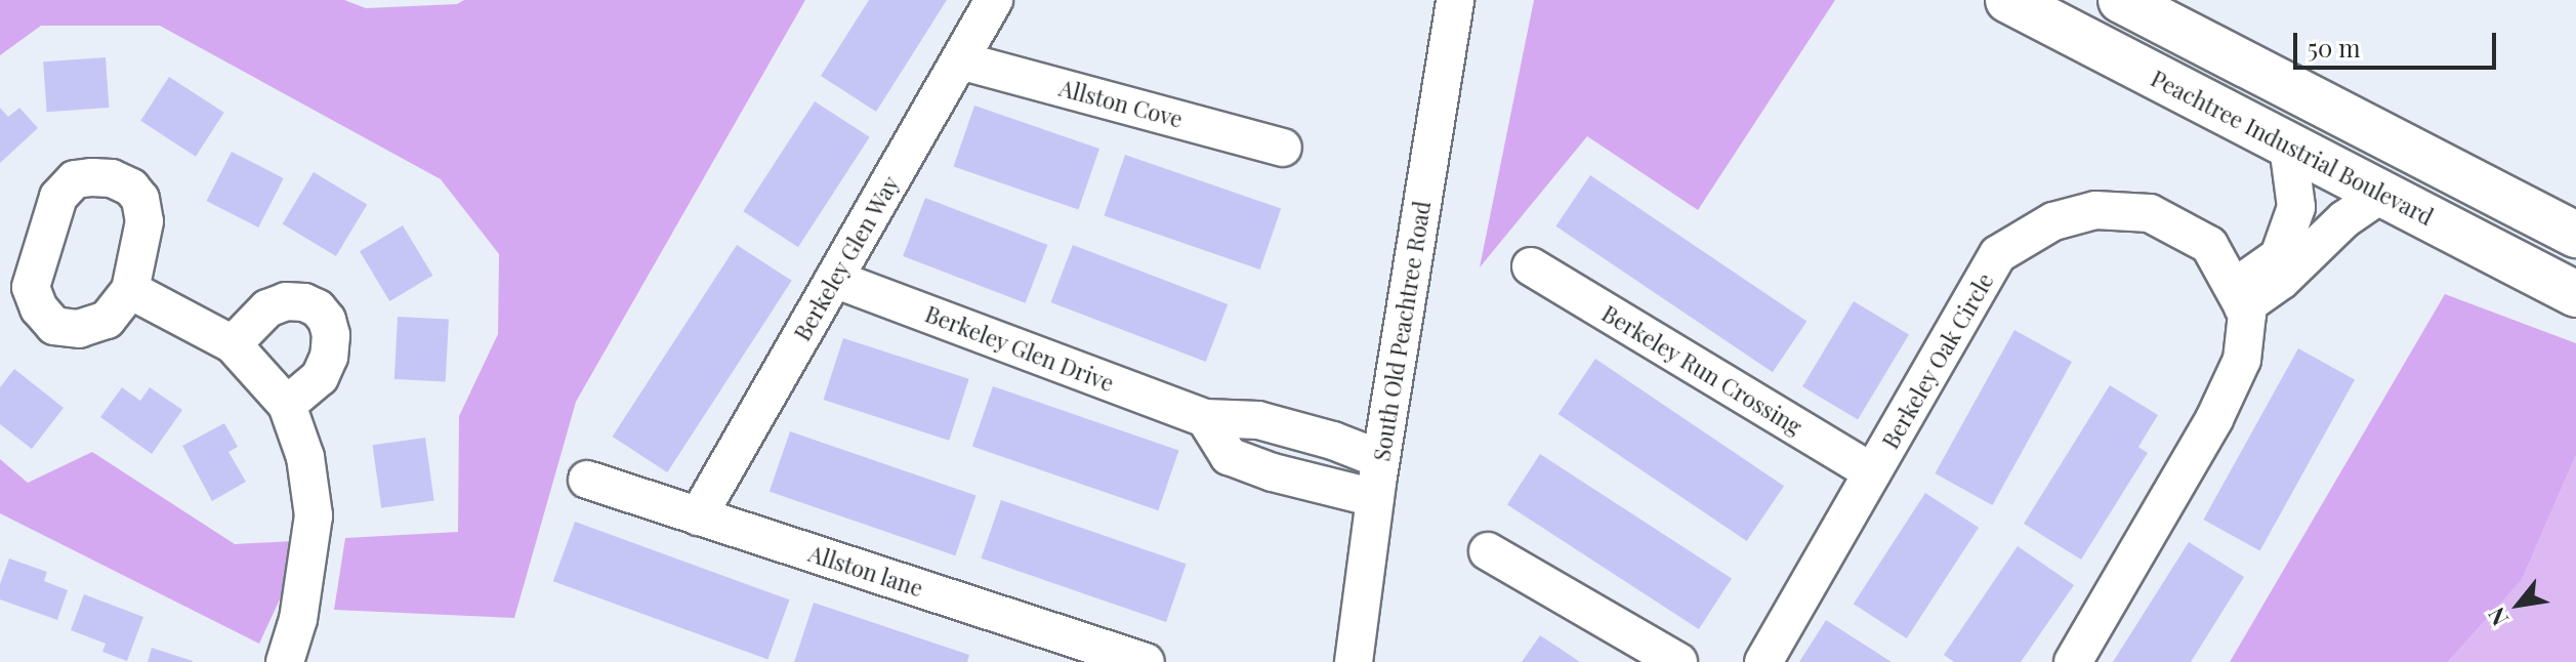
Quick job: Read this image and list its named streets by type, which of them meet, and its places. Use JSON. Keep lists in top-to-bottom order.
{
  "streets": {
    "highway": ["Peachtree Industrial Boulevard"],
    "street": [
      "Allston Cove",
      "Berkeley Glen Way",
      "South Old Peachtree Road",
      "Berkeley Glen Drive",
      "Berkeley Oak Circle",
      "Berkeley Run Crossing",
      "Allston lane"
    ]
  },
  "crossings": [
    ["Allston Cove", "Berkeley Glen Way"],
    ["Berkeley Glen Way", "Berkeley Glen Drive"],
    ["Berkeley Glen Way", "Allston lane"],
    ["South Old Peachtree Road", "Berkeley Glen Drive"],
    ["Berkeley Oak Circle", "Berkeley Run Crossing"]
  ],
  "scale_bar": "50 m",
  "north": "bottom left"
}
